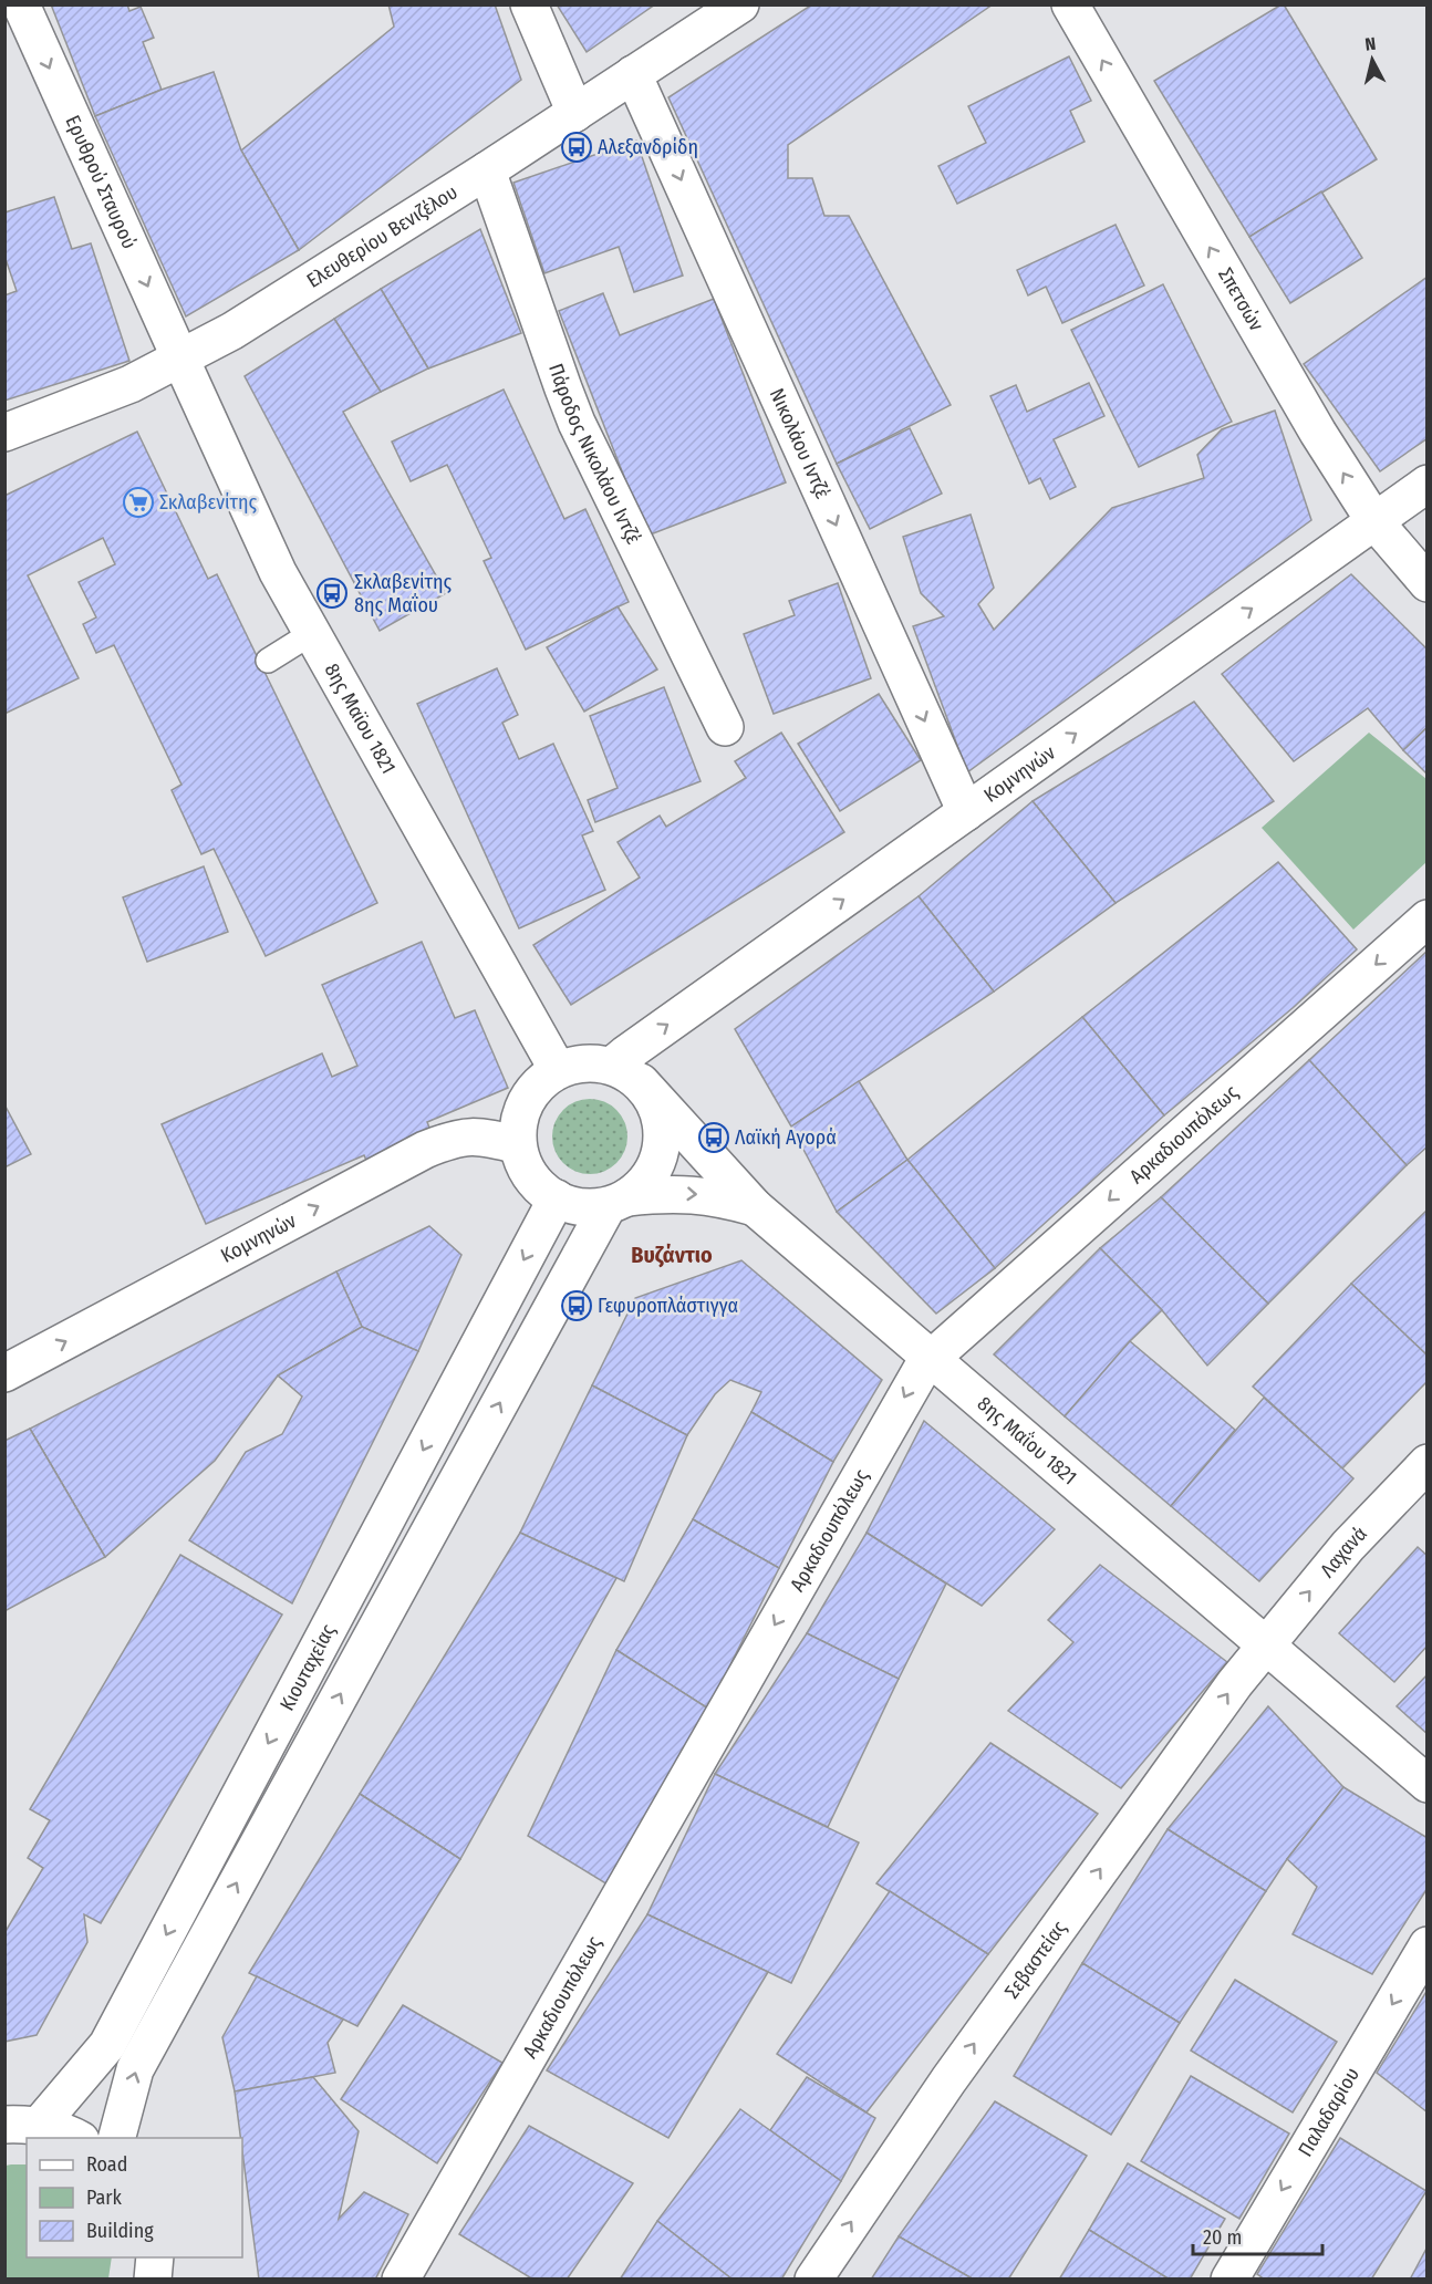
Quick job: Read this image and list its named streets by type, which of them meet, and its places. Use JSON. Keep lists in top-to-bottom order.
{
  "streets": {
    "street": [
      "Ερυθρού Σταυρού",
      "Ελευθερίου Βενιζέλου",
      "Σπετσών",
      "Νικολάου Ιντζέ",
      "Πάροδος Νικολάου Ιντζέ",
      "8ης Μαϊου 1821",
      "Κομνηνών",
      "Αρκαδιουπόλεως",
      "8ης Μαΐου 1821",
      "Λαχανά",
      "Κιουταχείας",
      "Σεβαστείας",
      "Παλαδαρίου"
    ]
  },
  "crossings": [
    ["Ερυθρού Σταυρού", "Ελευθερίου Βενιζέλου"],
    ["Ερυθρού Σταυρού", "8ης Μαϊου 1821"],
    ["Ελευθερίου Βενιζέλου", "Νικολάου Ιντζέ"],
    ["Ελευθερίου Βενιζέλου", "Πάροδος Νικολάου Ιντζέ"],
    ["Ελευθερίου Βενιζέλου", "8ης Μαϊου 1821"],
    ["Σπετσών", "Κομνηνών"],
    ["Νικολάου Ιντζέ", "Κομνηνών"],
    ["Κομνηνών", "8ης Μαΐου 1821"],
    ["Κομνηνών", "Κιουταχείας"],
    ["Αρκαδιουπόλεως", "8ης Μαΐου 1821"],
    ["8ης Μαΐου 1821", "Λαχανά"],
    ["8ης Μαΐου 1821", "Κιουταχείας"],
    ["8ης Μαΐου 1821", "Σεβαστείας"],
    ["Λαχανά", "Σεβαστείας"]
  ],
  "one_way": [
    "Ερυθρού Σταυρού",
    "Σπετσών",
    "Νικολάου Ιντζέ",
    "Κομνηνών",
    "Αρκαδιουπόλεως",
    "Λαχανά",
    "Σεβαστείας",
    "Παλαδαρίου"
  ],
  "districts": ["Βυζάντιο"],
  "places": {
    "bus stop": [
      "Αλεξανδρίδη",
      "Σκλαβενίτης 8ης Μαΐου",
      "Λαϊκή Αγορά",
      "Γεφυροπλάστιγγα"
    ],
    "supermarket": ["Σκλαβενίτης"]
  },
  "legend": ["Road", "Park", "Building"],
  "scale_bar": "20 m",
  "north": "top"
}
